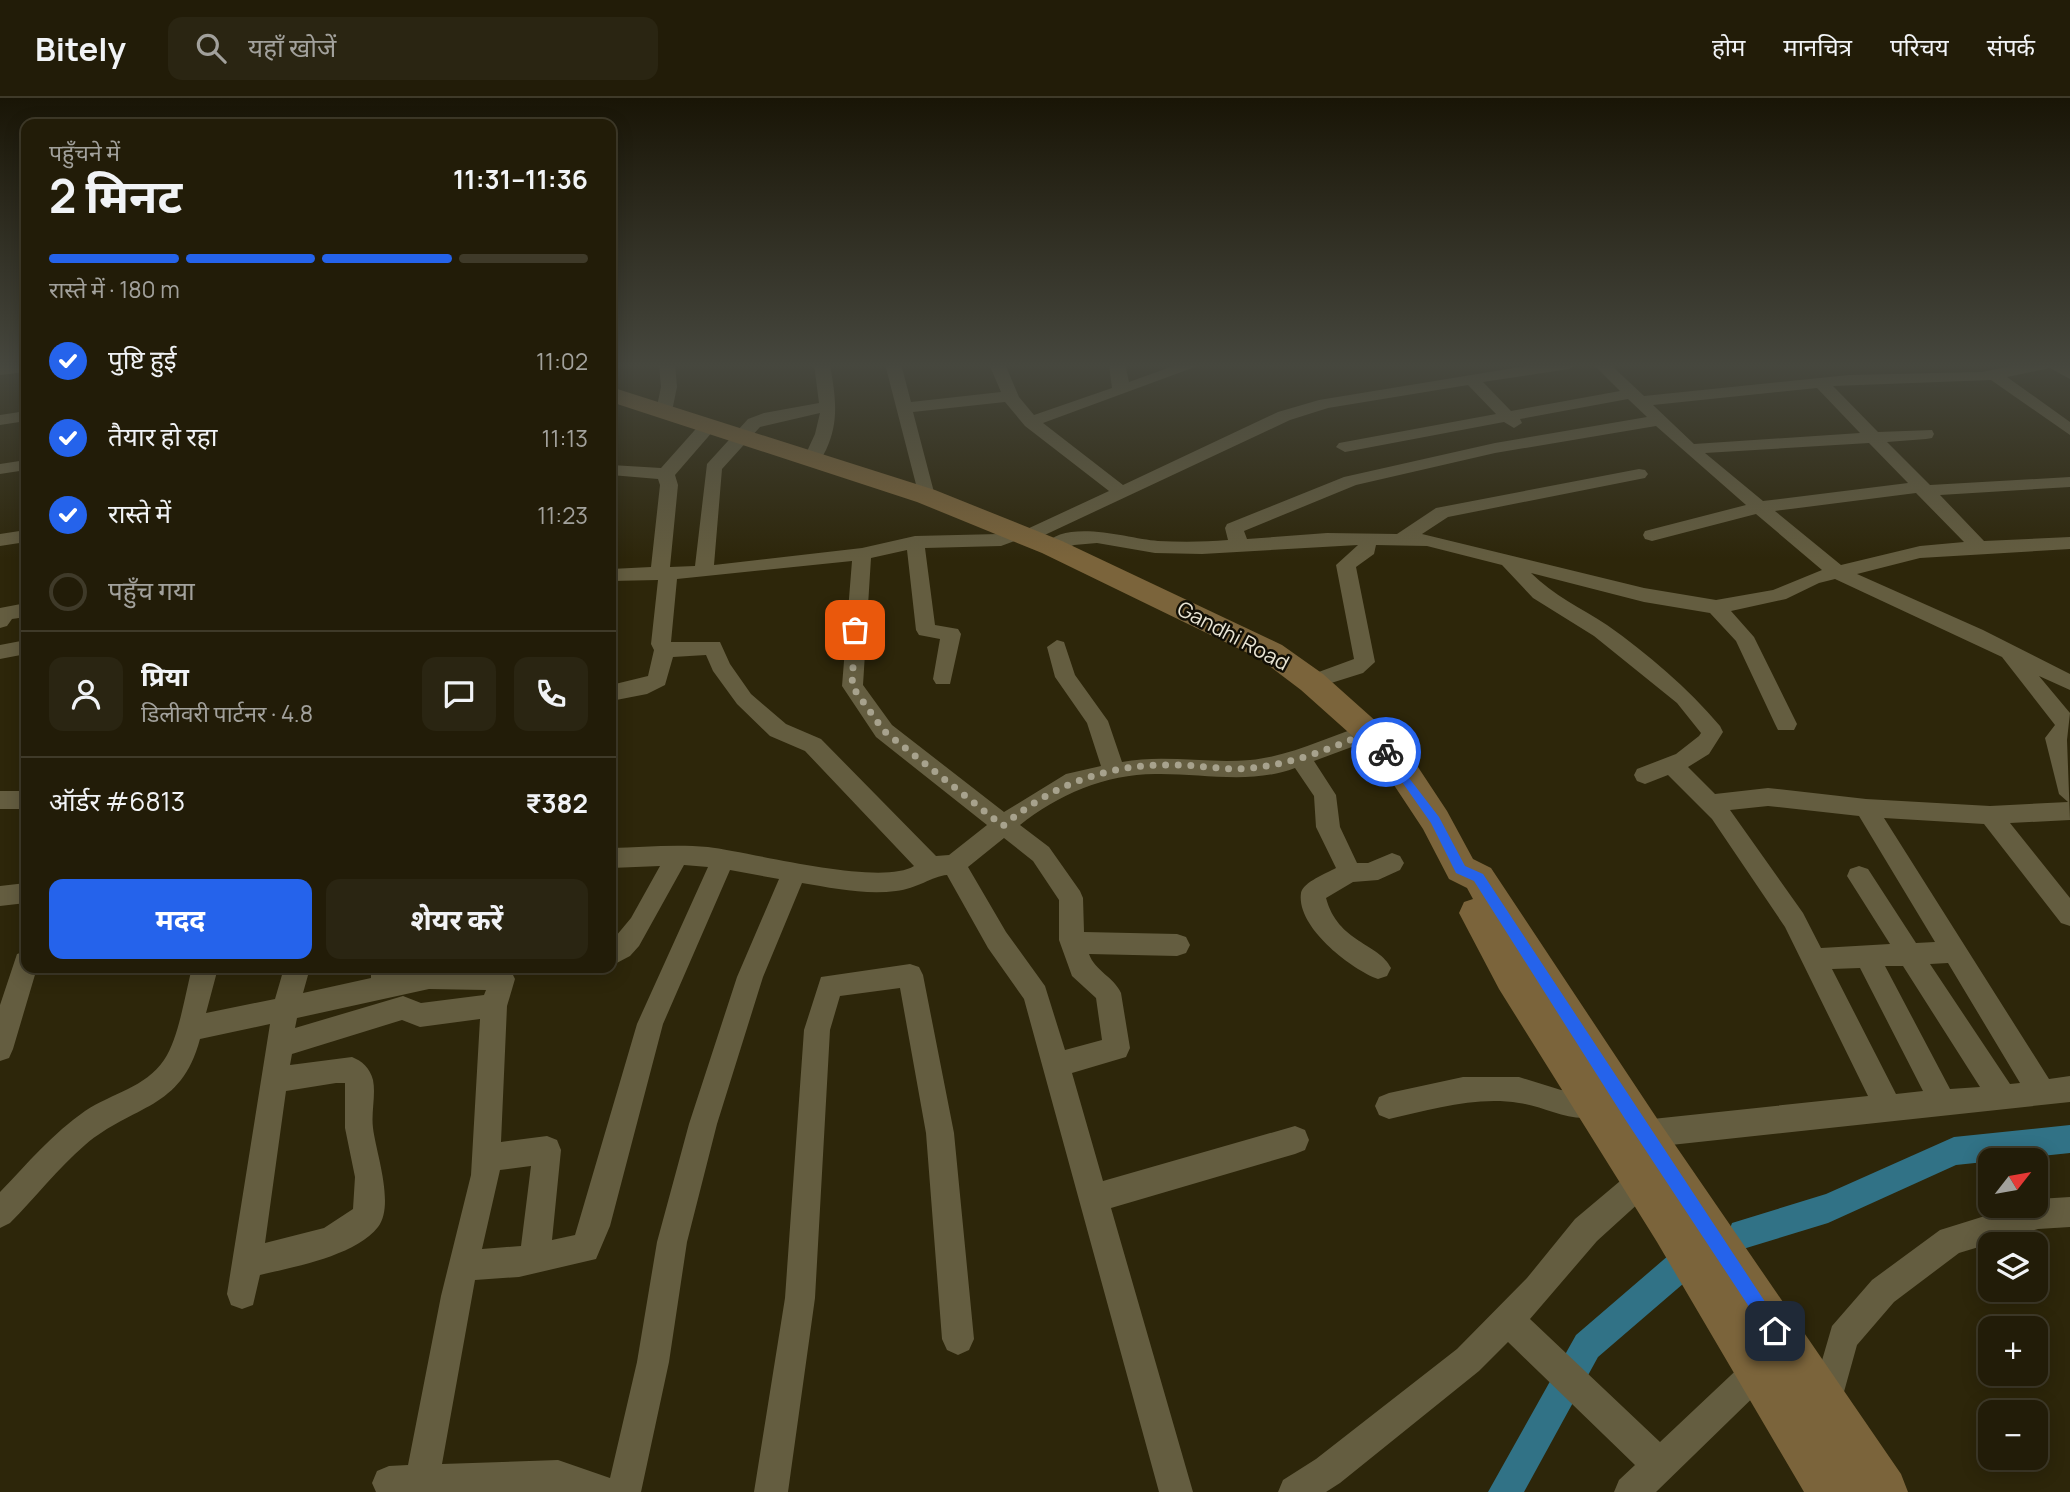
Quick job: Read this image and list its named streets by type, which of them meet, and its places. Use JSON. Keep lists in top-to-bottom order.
{
  "streets": {
    "main road": ["Gandhi Road"]
  },
  "north": "top right",
  "page": {
    "header": "Bitely",
    "search": "यहाँ खोजें",
    "nav": [
      "होम",
      "मानचित्र",
      "परिचय",
      "संपर्क"
    ],
    "heading": ["2 मिनट", "पहुँचने में", "11:31–11:36"],
    "panel": [
      "प्रिया",
      "डिलीवरी पार्टनर · 4.8",
      "ऑर्डर #6813",
      "₹382"
    ],
    "bar": "रास्ते में · 180 m",
    "list": [
      ["पुष्टि हुई", "11:02"],
      ["तैयार हो रहा", "11:13"],
      ["रास्ते में", "11:23"],
      "पहुँच गया"
    ],
    "buttons": ["मदद", "शेयर करें"],
    "map_buttons": ["+", "−"]
  }
}
